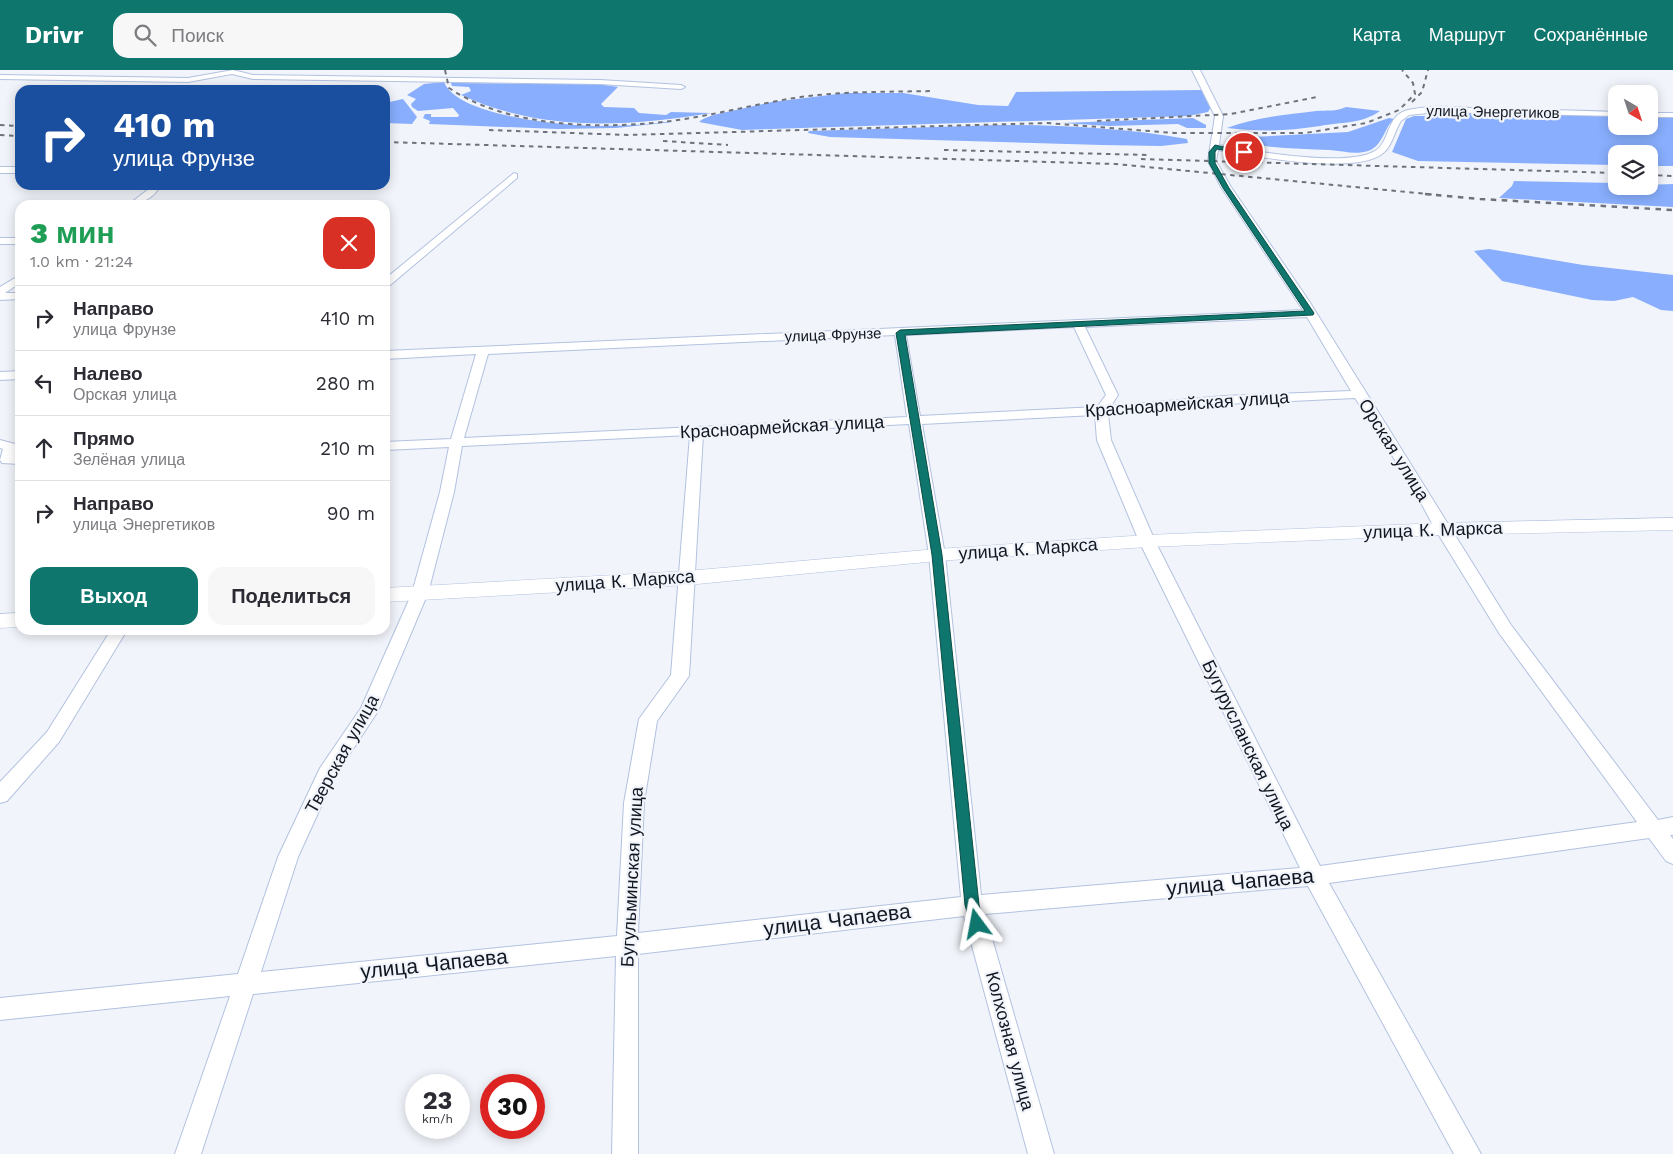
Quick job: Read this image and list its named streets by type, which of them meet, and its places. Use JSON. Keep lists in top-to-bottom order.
{
  "streets": {
    "main road": ["улица К. Маркса"],
    "street": [
      "улица Энергетиков",
      "улица Фрунзе",
      "Красноармейская улица",
      "Орская улица",
      "Бугурусланская улица",
      "Тверская улица",
      "Бугульминская улица",
      "улица Чапаева",
      "Колхозная улица"
    ]
  },
  "crossings": [
    ["улица Энергетиков", "Орская улица"],
    ["улица Фрунзе", "Орская улица"],
    ["улица Фрунзе", "Бугурусланская улица"],
    ["улица Фрунзе", "Тверская улица"],
    ["улица Фрунзе", "Колхозная улица"],
    ["Красноармейская улица", "Орская улица"],
    ["Красноармейская улица", "Бугурусланская улица"],
    ["Красноармейская улица", "Тверская улица"],
    ["Красноармейская улица", "Бугульминская улица"],
    ["Красноармейская улица", "Колхозная улица"],
    ["Орская улица", "улица К. Маркса"],
    ["Орская улица", "улица Чапаева"],
    ["улица К. Маркса", "Бугурусланская улица"],
    ["улица К. Маркса", "Тверская улица"],
    ["улица К. Маркса", "Бугульминская улица"],
    ["улица К. Маркса", "Колхозная улица"],
    ["Бугурусланская улица", "улица Чапаева"],
    ["Тверская улица", "улица Чапаева"],
    ["Бугульминская улица", "улица Чапаева"],
    ["улица Чапаева", "Колхозная улица"]
  ],
  "north": "bottom right",
  "page": {
    "header": "Drivr",
    "search": "Поиск",
    "nav": ["Карта", "Маршрут", "Сохранённые"],
    "turn": ["410 m", "улица Фрунзе"],
    "heading": ["3 мин", "1.0 km · 21:24"],
    "list": [
      {
        "name": "Направо",
        "note": "улица Фрунзе",
        "value": "410 m"
      },
      {
        "name": "Налево",
        "note": "Орская улица",
        "value": "280 m"
      },
      {
        "name": "Прямо",
        "note": "Зелёная улица",
        "value": "210 m"
      },
      {
        "name": "Направо",
        "note": "улица Энергетиков",
        "value": "90 m"
      }
    ],
    "buttons": ["Выход", "Поделиться"],
    "speed": "23 km/h",
    "limit": "30"
  }
}
